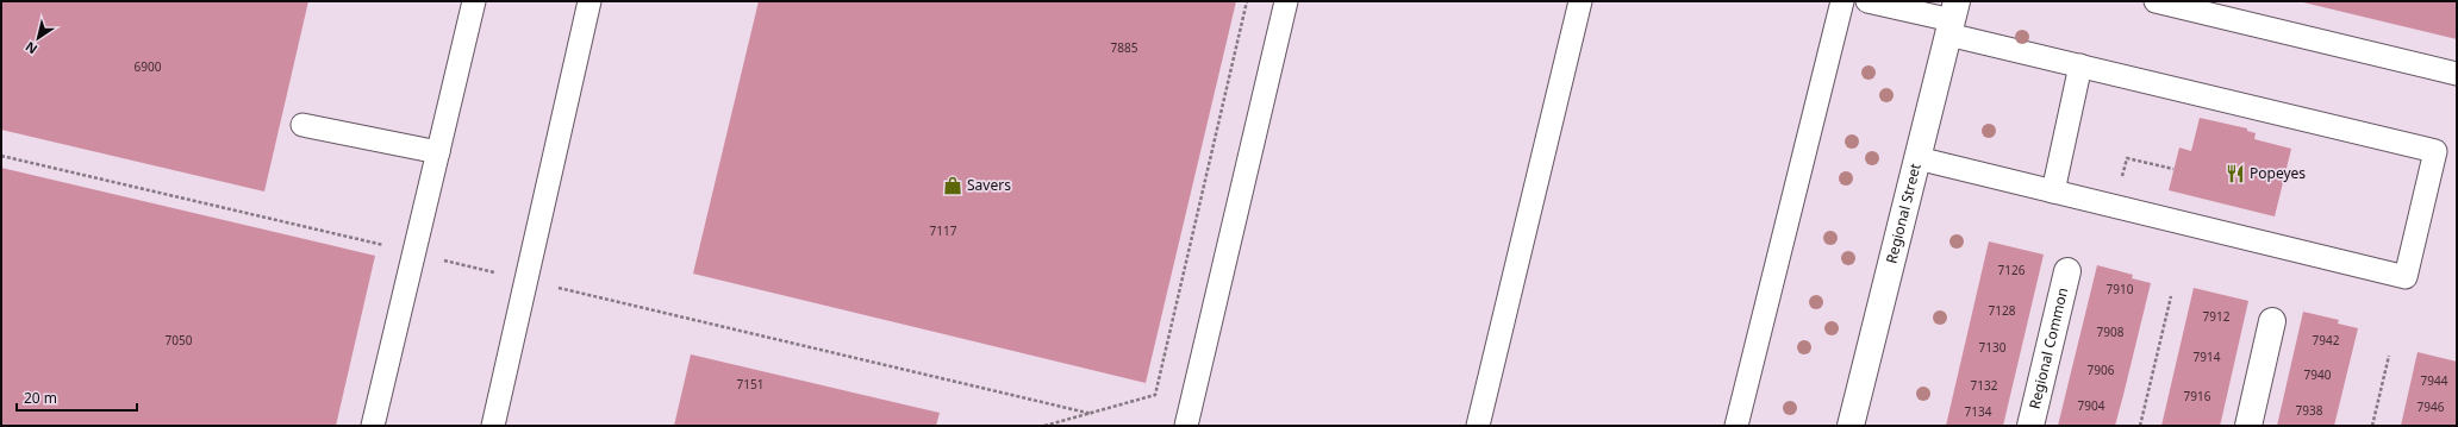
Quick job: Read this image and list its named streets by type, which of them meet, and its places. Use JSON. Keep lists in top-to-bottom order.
{
  "streets": {
    "street": ["Regional Street", "Regional Common"]
  },
  "places": {
    "restaurant": ["Popeyes"],
    "shop": ["Savers"]
  },
  "house_numbers": [
    "7885",
    "6900",
    "7117",
    "7126",
    "7910",
    "7128",
    "7912",
    "7908",
    "7050",
    "7942",
    "7130",
    "7914",
    "7906",
    "7940",
    "7944",
    "7151",
    "7132",
    "7916",
    "7904",
    "7946",
    "7938",
    "7134"
  ],
  "scale_bar": "20 m",
  "north": "bottom left"
}
